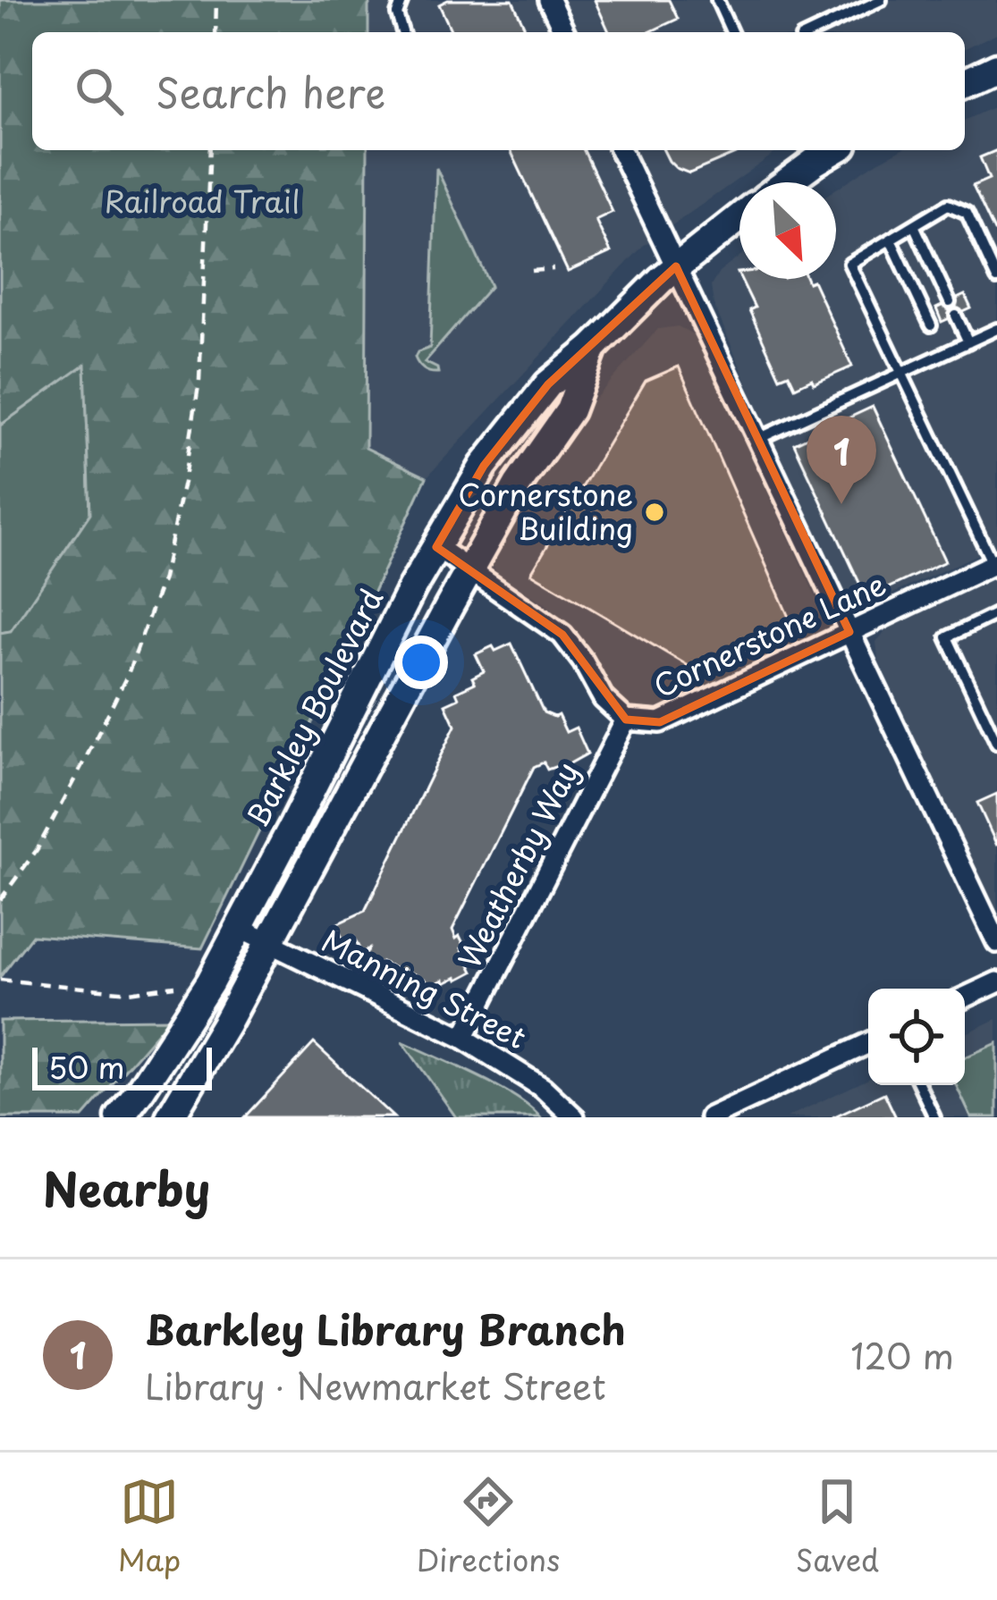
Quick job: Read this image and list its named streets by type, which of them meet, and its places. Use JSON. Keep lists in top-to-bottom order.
{
  "streets": {
    "main road": ["Barkley Boulevard"],
    "street": ["Cornerstone Lane", "Weatherby Way", "Manning Street"]
  },
  "crossings": [
    ["Cornerstone Lane", "Barkley Boulevard"],
    ["Cornerstone Lane", "Weatherby Way"],
    ["Barkley Boulevard", "Manning Street"],
    ["Weatherby Way", "Manning Street"]
  ],
  "parks": ["Railroad Trail"],
  "places": ["Cornerstone Building"],
  "scale_bar": "50 m",
  "north": "bottom right",
  "page": {
    "search": "Search here",
    "pins": "1",
    "scale": "50 m",
    "heading": "Nearby",
    "list": [
      {
        "mark": "1",
        "name": "Barkley Library Branch",
        "note": "Library · Newmarket Street",
        "value": "120 m"
      }
    ],
    "nav": ["Map", "Directions", "Saved"]
  }
}
